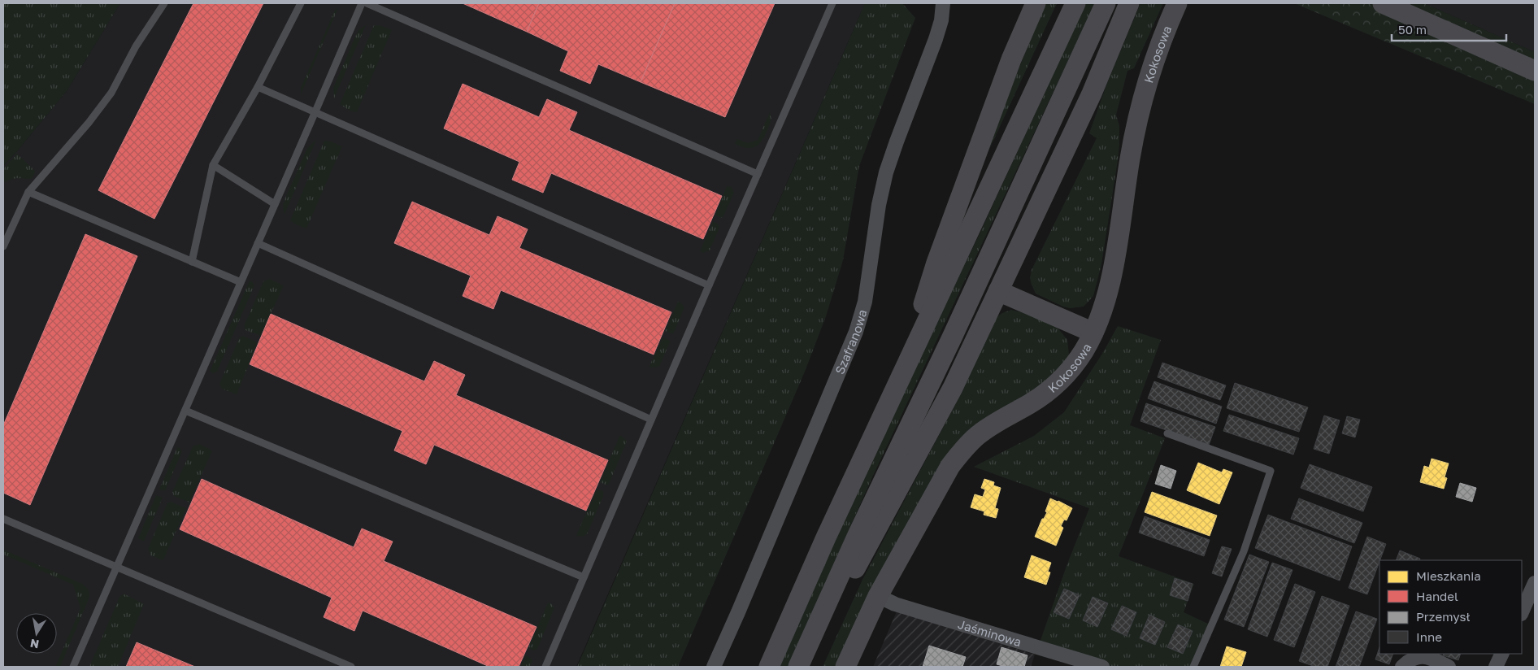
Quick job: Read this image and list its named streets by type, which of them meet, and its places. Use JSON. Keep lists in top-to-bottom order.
{
  "streets": {
    "main road": ["Kokosowa"],
    "street": ["Szafranowa", "Jaśminowa"]
  },
  "crossings": [
    ["Kokosowa", "Jaśminowa"]
  ],
  "legend": [
    "Mieszkania",
    "Handel",
    "Przemysł",
    "Inne"
  ],
  "scale_bar": "50 m",
  "north": "bottom"
}
